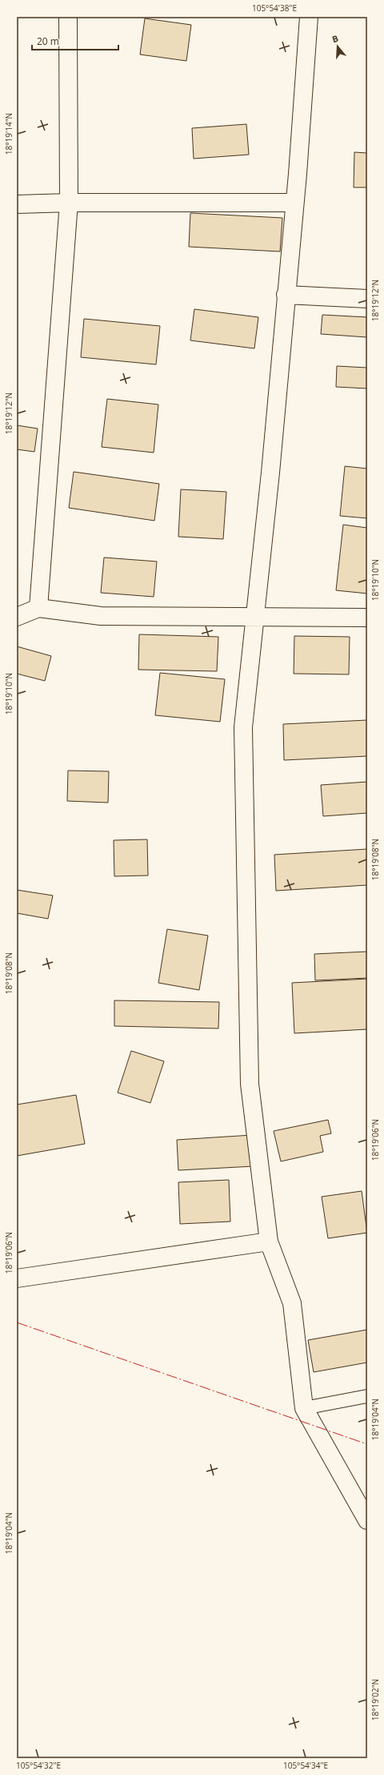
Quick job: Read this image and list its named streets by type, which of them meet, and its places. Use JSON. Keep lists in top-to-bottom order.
{
  "scale_bar": "20 m",
  "north": "top",
  "coordinates": [
    "105°54'38\"E",
    "18°19'14\"N",
    "18°19'12\"N",
    "18°19'10\"N",
    "18°19'08\"N",
    "18°19'06\"N",
    "18°19'04\"N",
    "18°19'02\"N",
    "105°54'32\"E",
    "105°54'34\"E"
  ]
}
